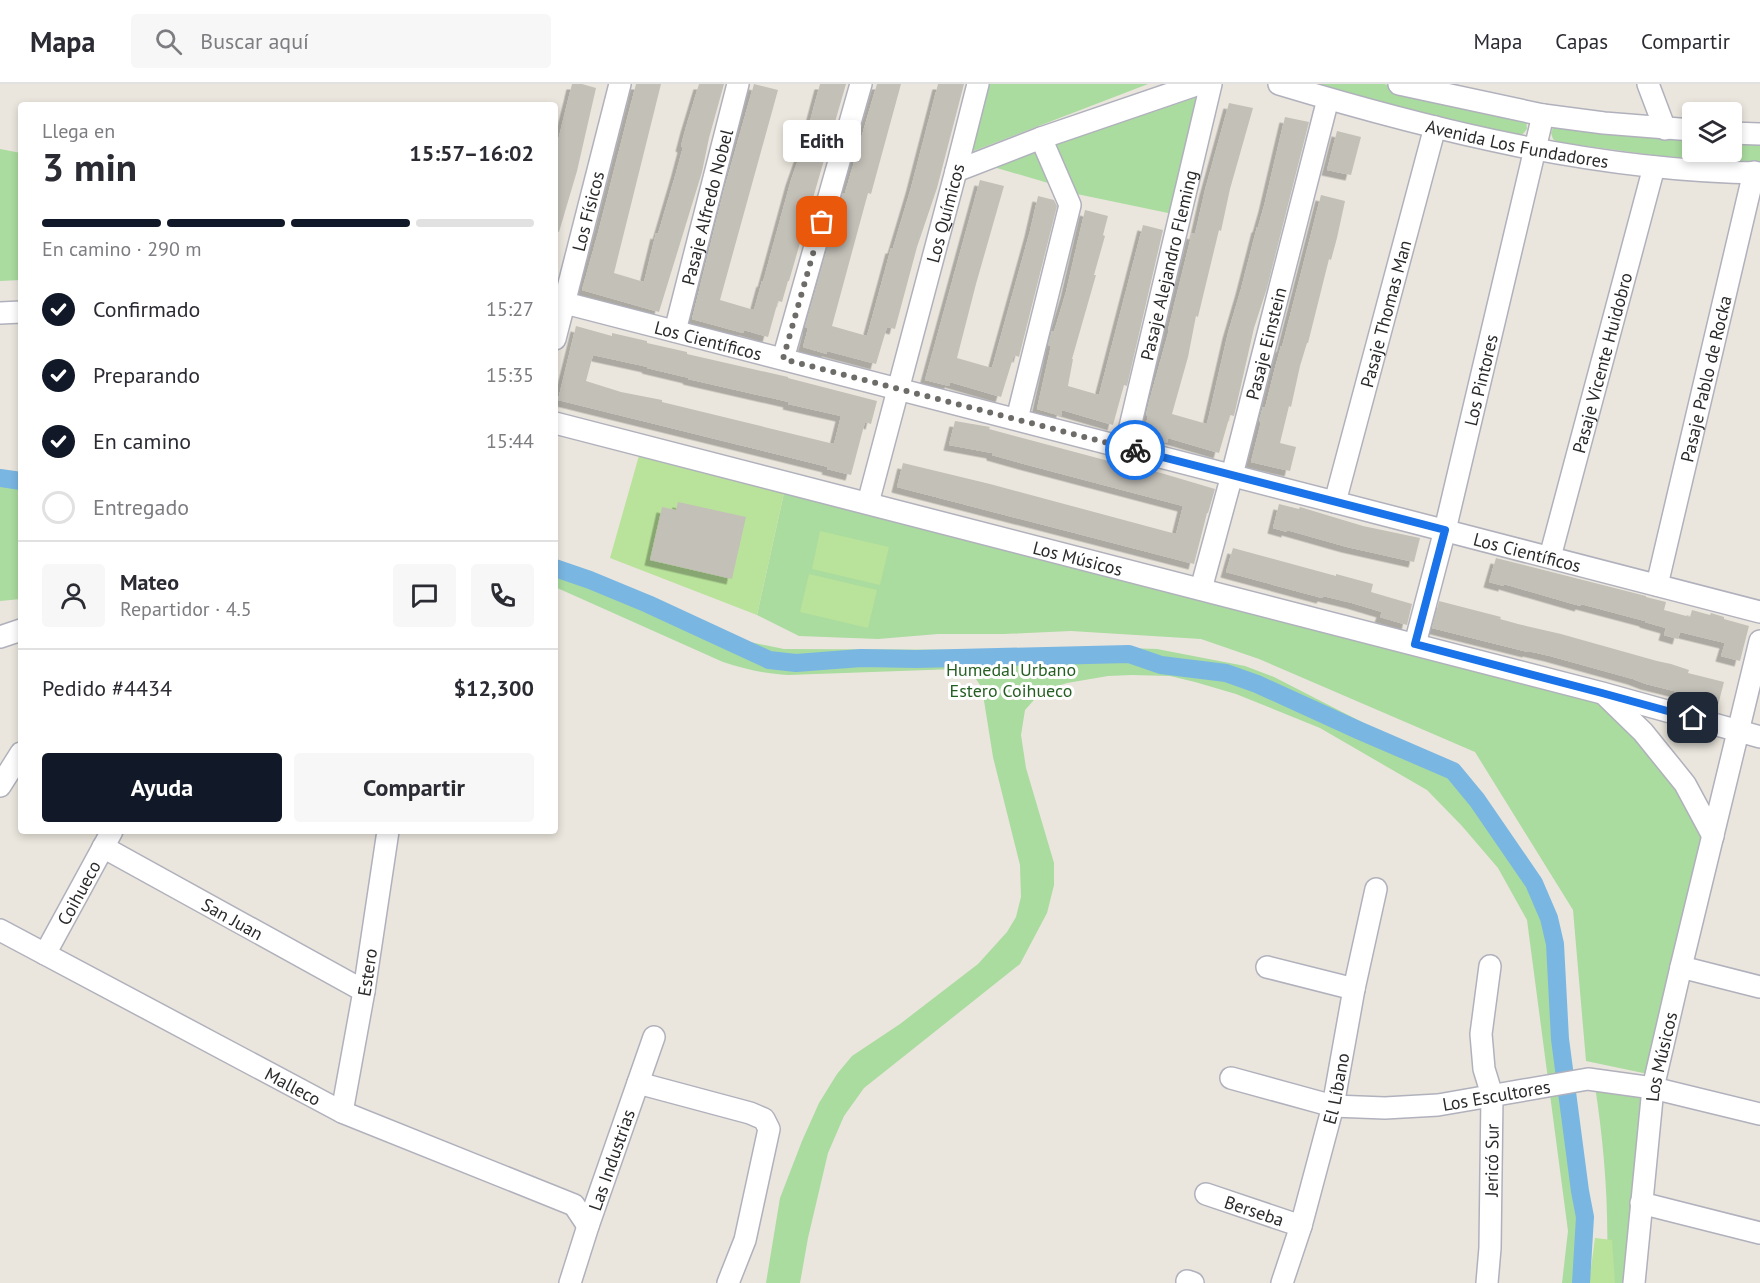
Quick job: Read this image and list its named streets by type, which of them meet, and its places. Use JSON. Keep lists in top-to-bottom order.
{
  "streets": {
    "street": [
      "Avenida Los Fundadores",
      "Pasaje Alfredo Nobel",
      "Los Físicos",
      "Los Químicos",
      "Pasaje Alejandro Fleming",
      "Pasaje Thomas Man",
      "Los Científicos",
      "Pasaje Einstein",
      "Pasaje Vicente Huidobro",
      "Pasaje Pablo de Rocka",
      "Los Pintores",
      "Los Músicos",
      "Coihueco",
      "San Juan",
      "Estero",
      "Malleco",
      "El Líbano",
      "Los Escultores",
      "Las Industrias",
      "Jericó Sur",
      "Berseba"
    ]
  },
  "crossings": [
    ["Avenida Los Fundadores", "Pasaje Thomas Man"],
    ["Avenida Los Fundadores", "Pasaje Einstein"],
    ["Avenida Los Fundadores", "Pasaje Vicente Huidobro"],
    ["Avenida Los Fundadores", "Pasaje Pablo de Rocka"],
    ["Avenida Los Fundadores", "Los Pintores"],
    ["Pasaje Alfredo Nobel", "Los Científicos"],
    ["Los Físicos", "Los Científicos"],
    ["Los Químicos", "Los Científicos"],
    ["Los Químicos", "Los Músicos"],
    ["Pasaje Alejandro Fleming", "Los Científicos"],
    ["Pasaje Thomas Man", "Los Científicos"],
    ["Los Científicos", "Pasaje Einstein"],
    ["Los Científicos", "Pasaje Vicente Huidobro"],
    ["Los Científicos", "Pasaje Pablo de Rocka"],
    ["Los Científicos", "Los Pintores"],
    ["Pasaje Einstein", "Los Músicos"],
    ["Los Pintores", "Los Músicos"],
    ["Los Músicos", "Los Escultores"],
    ["Coihueco", "San Juan"],
    ["Coihueco", "Malleco"],
    ["San Juan", "Estero"],
    ["Estero", "Malleco"],
    ["Malleco", "Las Industrias"],
    ["El Líbano", "Los Escultores"],
    ["El Líbano", "Berseba"],
    ["Los Escultores", "Jericó Sur"]
  ],
  "parks": ["Humedal Urbano Estero Coihueco"],
  "places": ["Edith"],
  "page": {
    "header": "Mapa",
    "search": "Buscar aquí",
    "nav": ["Mapa", "Capas", "Compartir"],
    "heading": ["3 min", "Llega en", "15:57–16:02"],
    "panel": [
      "Mateo",
      "Repartidor · 4.5",
      "Pedido #4434",
      "$12,300"
    ],
    "bubble": "Edith",
    "bar": "En camino · 290 m",
    "list": [
      ["Confirmado", "15:27"],
      ["Preparando", "15:35"],
      ["En camino", "15:44"],
      "Entregado"
    ],
    "buttons": ["Ayuda", "Compartir"]
  }
}
